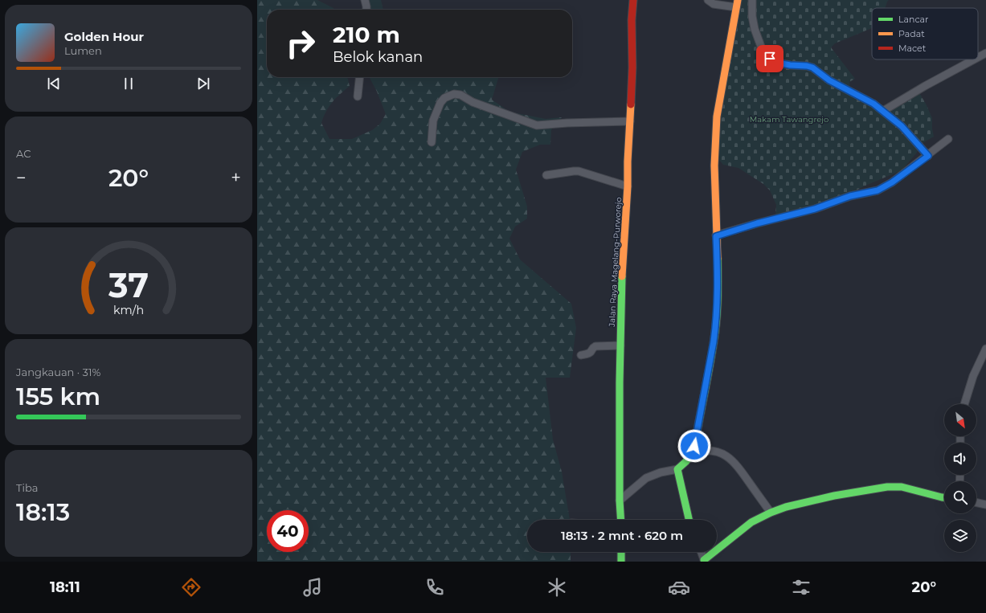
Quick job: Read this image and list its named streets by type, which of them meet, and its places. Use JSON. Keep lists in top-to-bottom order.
{
  "streets": {
    "street": ["Jalan Raya Magelang-Purworejo"]
  },
  "parks": ["Makam Tawangrejo"],
  "legend": ["Lancar", "Padat", "Macet"],
  "north": "bottom right",
  "page": {
    "turn": ["210 m", "Belok kanan"],
    "song": ["Golden Hour", "Lumen"],
    "tile": [
      "AC",
      ["Jangkauan · 31%", "155 km"],
      ["Tiba", "18:13"]
    ],
    "heat": ["−", "20°", "+"],
    "limit": "40",
    "trip": "18:13 · 2 mnt · 620 m",
    "tabs": ["18:11", "20°"],
    "gauge": ["37", "km/h"]
  }
}
